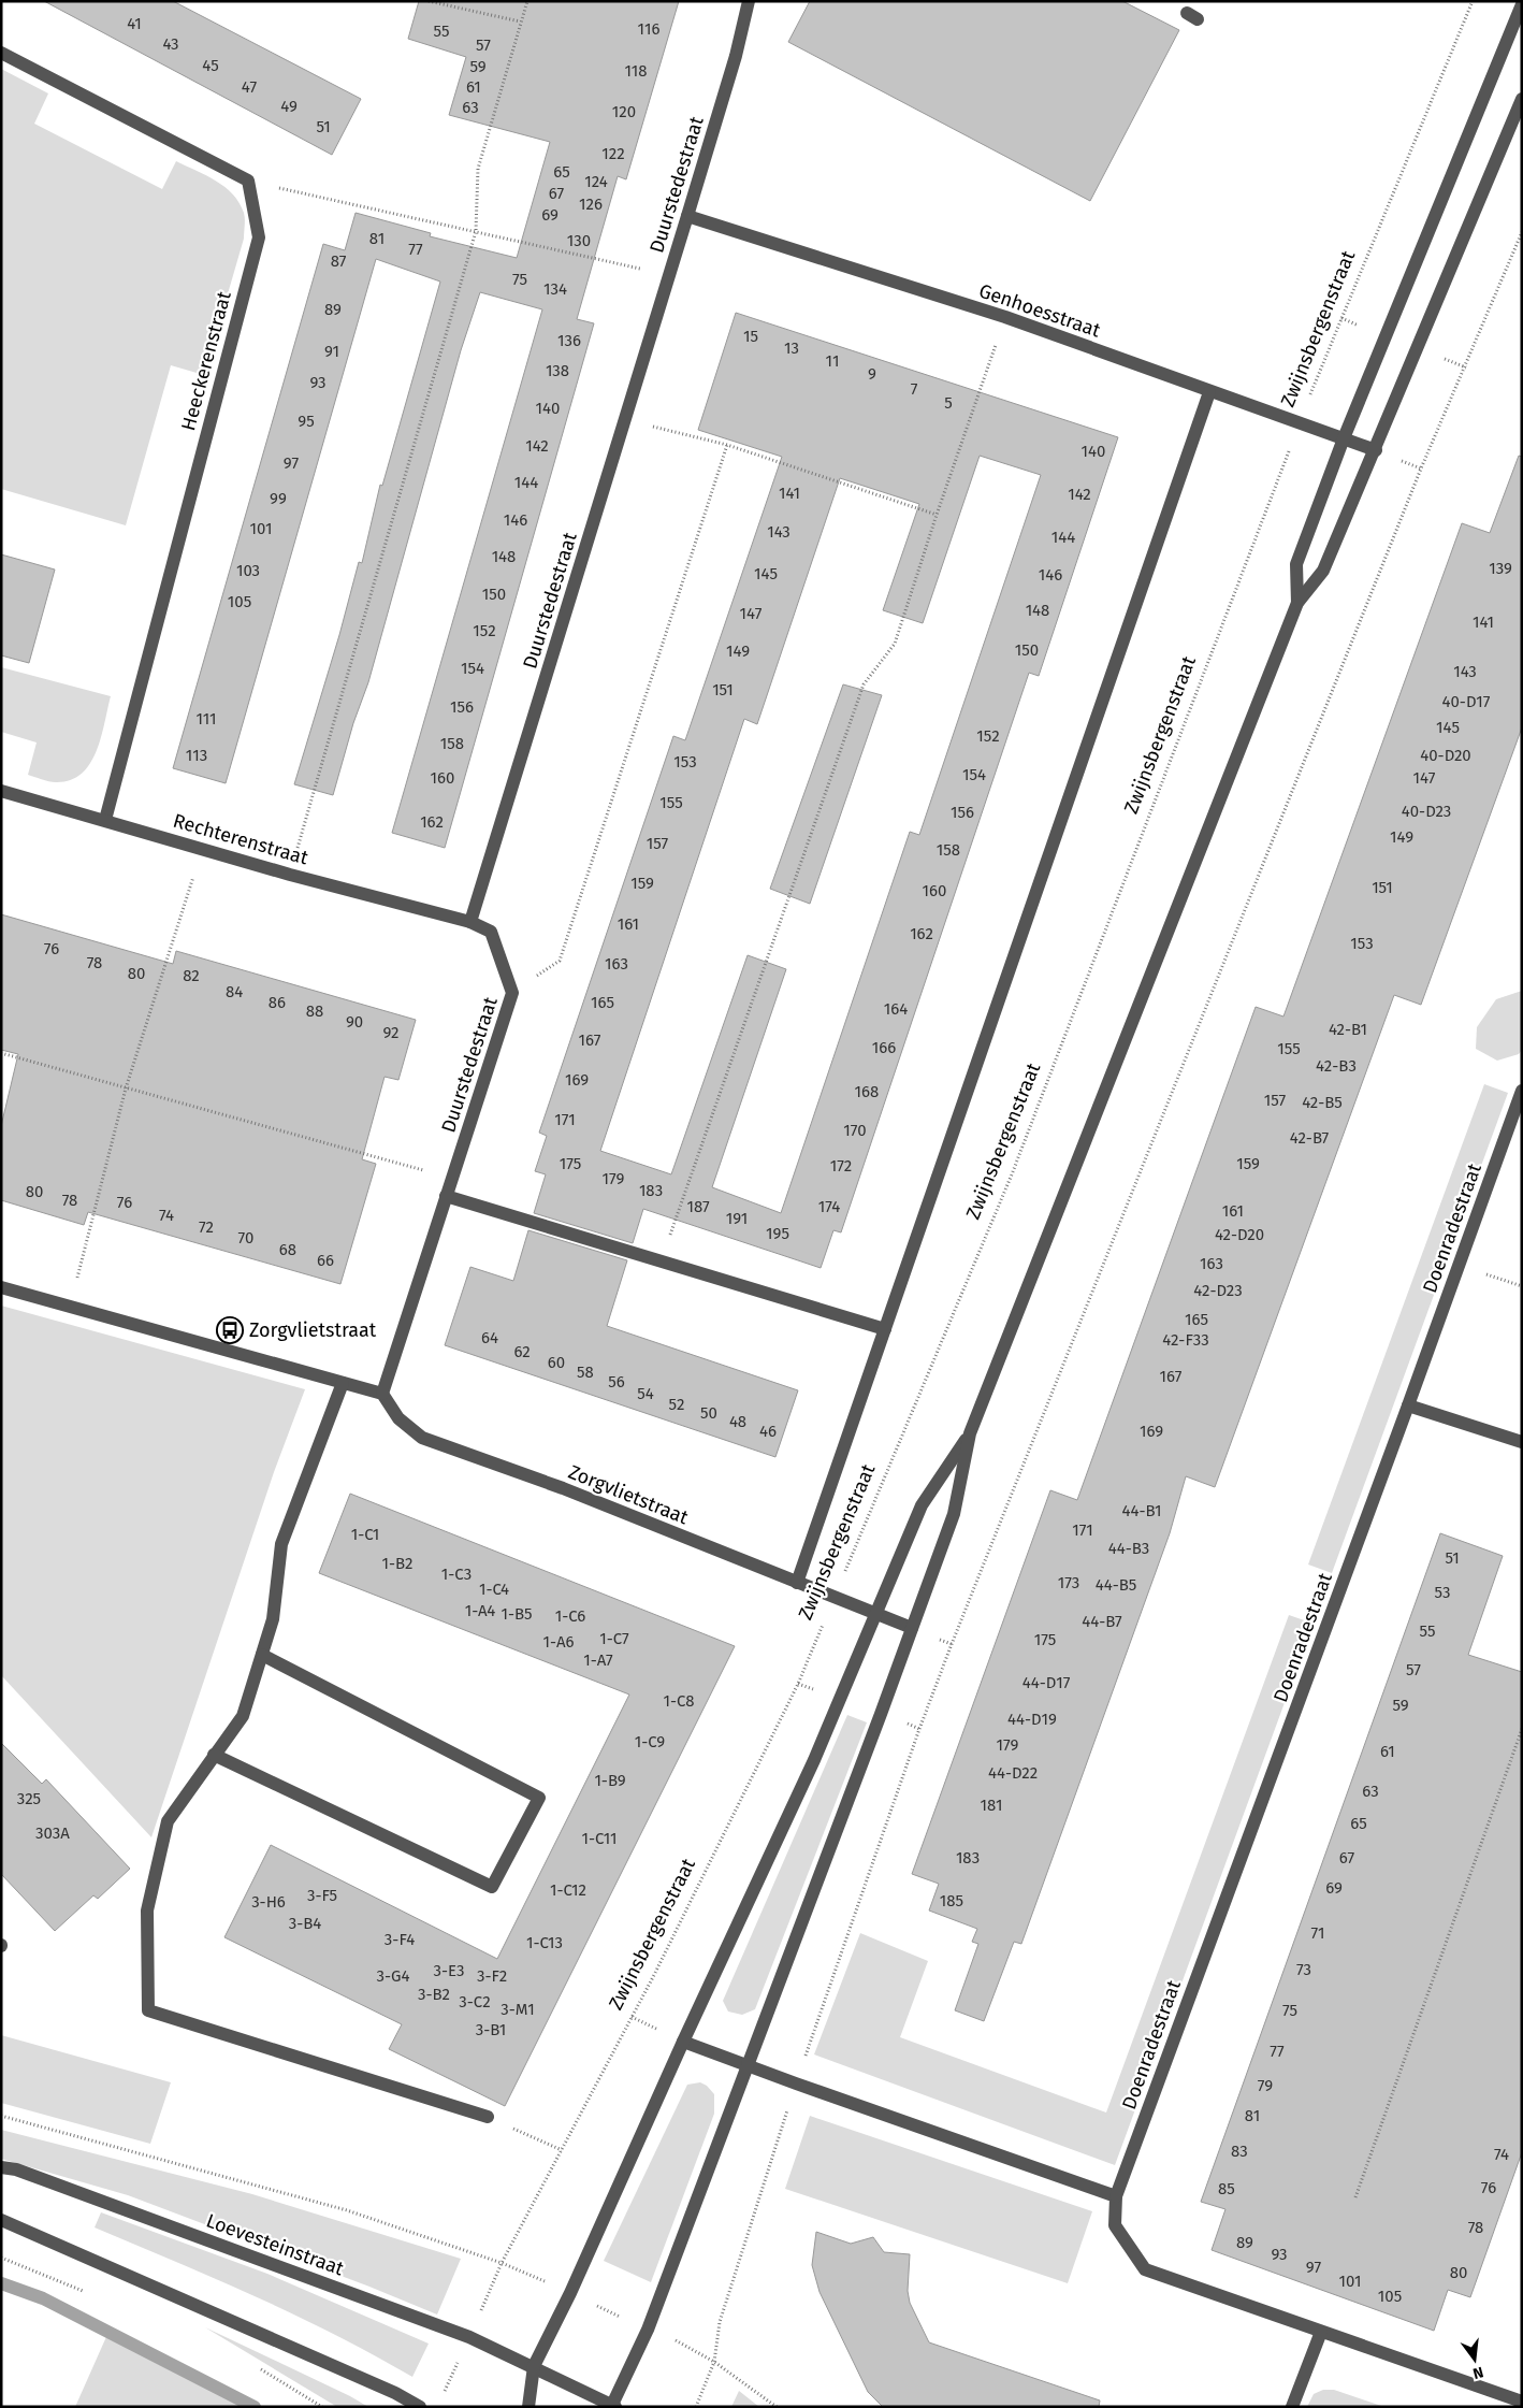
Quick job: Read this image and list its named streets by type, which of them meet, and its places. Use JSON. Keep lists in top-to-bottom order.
{
  "streets": {
    "street": [
      "Duurstedestraat",
      "Genhoesstraat",
      "Zwijnsbergenstraat",
      "Heeckerenstraat",
      "Rechterenstraat",
      "Doenradestraat",
      "Zorgvlietstraat",
      "Loevesteinstraat"
    ]
  },
  "crossings": [
    ["Duurstedestraat", "Genhoesstraat"],
    ["Duurstedestraat", "Rechterenstraat"],
    ["Duurstedestraat", "Zorgvlietstraat"],
    ["Genhoesstraat", "Zwijnsbergenstraat"],
    ["Zwijnsbergenstraat", "Zorgvlietstraat"],
    ["Heeckerenstraat", "Rechterenstraat"]
  ],
  "places": {
    "bus stop": ["Zorgvlietstraat"]
  },
  "house_numbers": [
    "41",
    "116",
    "55",
    "43",
    "57",
    "45",
    "59",
    "118",
    "47",
    "61",
    "49",
    "63",
    "120",
    "51",
    "122",
    "65",
    "124",
    "67",
    "126",
    "69",
    "81",
    "130",
    "77",
    "87",
    "75",
    "134",
    "89",
    "15",
    "136",
    "13",
    "91",
    "11",
    "138",
    "9",
    "93",
    "7",
    "5",
    "140",
    "95",
    "142",
    "140",
    "97",
    "144",
    "141",
    "142",
    "99",
    "146",
    "101",
    "143",
    "144",
    "148",
    "139",
    "103",
    "145",
    "146",
    "150",
    "105",
    "148",
    "147",
    "141",
    "152",
    "150",
    "149",
    "154",
    "143",
    "151",
    "40-D17",
    "156",
    "111",
    "145",
    "152",
    "158",
    "113",
    "40-D20",
    "153",
    "154",
    "160",
    "147",
    "155",
    "40-D23",
    "156",
    "162",
    "149",
    "157",
    "158",
    "159",
    "151",
    "160",
    "161",
    "162",
    "153",
    "76",
    "78",
    "163",
    "80",
    "82",
    "84",
    "86",
    "165",
    "164",
    "88",
    "90",
    "42-B1",
    "92",
    "167",
    "166",
    "155",
    "42-B3",
    "169",
    "168",
    "157",
    "42-B5",
    "171",
    "170",
    "42-B7",
    "175",
    "159",
    "172",
    "179",
    "183",
    "80",
    "78",
    "76",
    "187",
    "174",
    "161",
    "74",
    "191",
    "72",
    "195",
    "42-D20",
    "70",
    "68",
    "66",
    "163",
    "42-D23",
    "165",
    "64",
    "42-F33",
    "62",
    "60",
    "58",
    "167",
    "56",
    "54",
    "52",
    "50",
    "48",
    "46",
    "169",
    "44-B1",
    "171",
    "1-C1",
    "44-B3",
    "51",
    "1-B2",
    "1-C3",
    "173",
    "44-B5",
    "1-C4",
    "53",
    "1-A4",
    "1-B5",
    "1-C6",
    "44-B7",
    "55",
    "1-C7",
    "175",
    "1-A6",
    "1-A7",
    "57",
    "44-D17",
    "1-C8",
    "59",
    "44-D19",
    "1-C9",
    "179",
    "61",
    "44-D22",
    "1-B9",
    "63",
    "325",
    "181",
    "65",
    "303A",
    "1-C11",
    "183",
    "67",
    "69",
    "1-C12",
    "3-F5",
    "185",
    "3-H6",
    "3-B4",
    "71",
    "3-F4",
    "1-C13",
    "73",
    "3-E3",
    "3-G4",
    "3-F2",
    "3-B2",
    "3-C2",
    "3-M1",
    "75",
    "3-B1",
    "77",
    "79",
    "81",
    "83",
    "74",
    "76",
    "85",
    "78",
    "89",
    "93",
    "97",
    "80",
    "101",
    "105"
  ],
  "north": "bottom"
}
